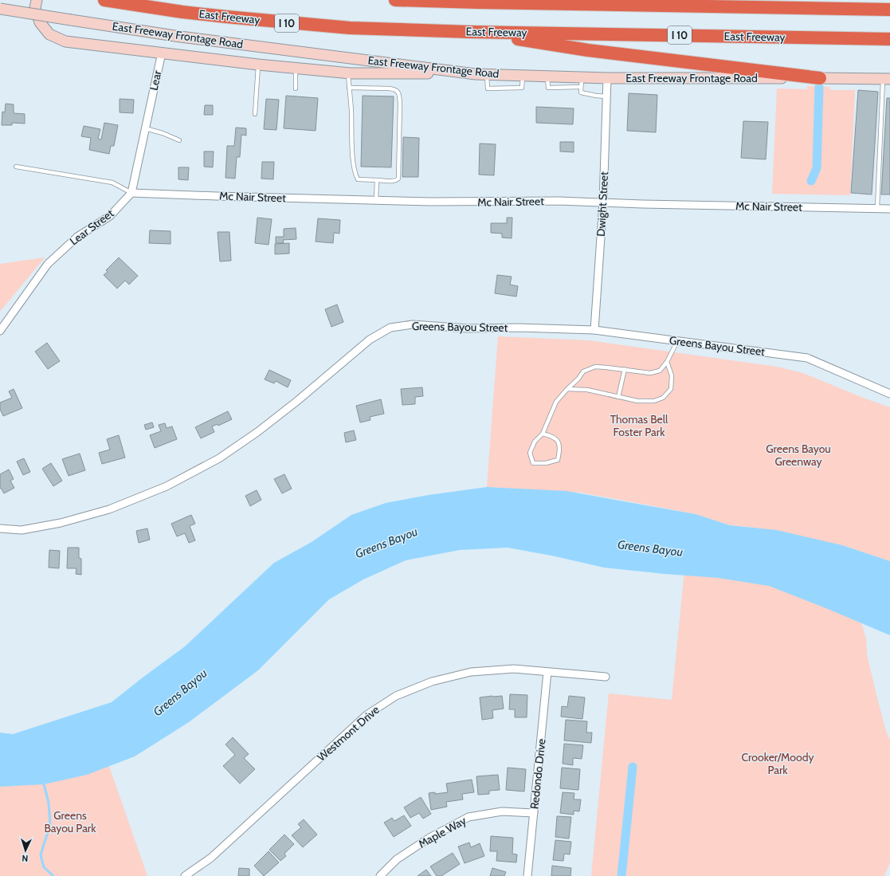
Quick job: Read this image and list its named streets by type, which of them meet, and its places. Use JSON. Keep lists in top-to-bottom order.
{
  "streets": {
    "highway": ["East Freeway", "I 10"],
    "main road": ["East Freeway Frontage Road"],
    "street": [
      "Lear",
      "Mc Nair Street",
      "Dwight Street",
      "Lear Street",
      "Greens Bayou Street",
      "Westmont Drive",
      "Redondo Drive",
      "Maple Way"
    ]
  },
  "crossings": [
    ["East Freeway Frontage Road", "Dwight Street"],
    ["Mc Nair Street", "Dwight Street"],
    ["Mc Nair Street", "Lear Street"],
    ["Dwight Street", "Greens Bayou Street"],
    ["Westmont Drive", "Redondo Drive"],
    ["Redondo Drive", "Maple Way"]
  ],
  "water": ["Greens Bayou"],
  "parks": [
    "Thomas Bell Foster Park",
    "Greens Bayou Greenway",
    "Crooker/Moody Park",
    "Greens Bayou Park"
  ],
  "north": "bottom"
}
